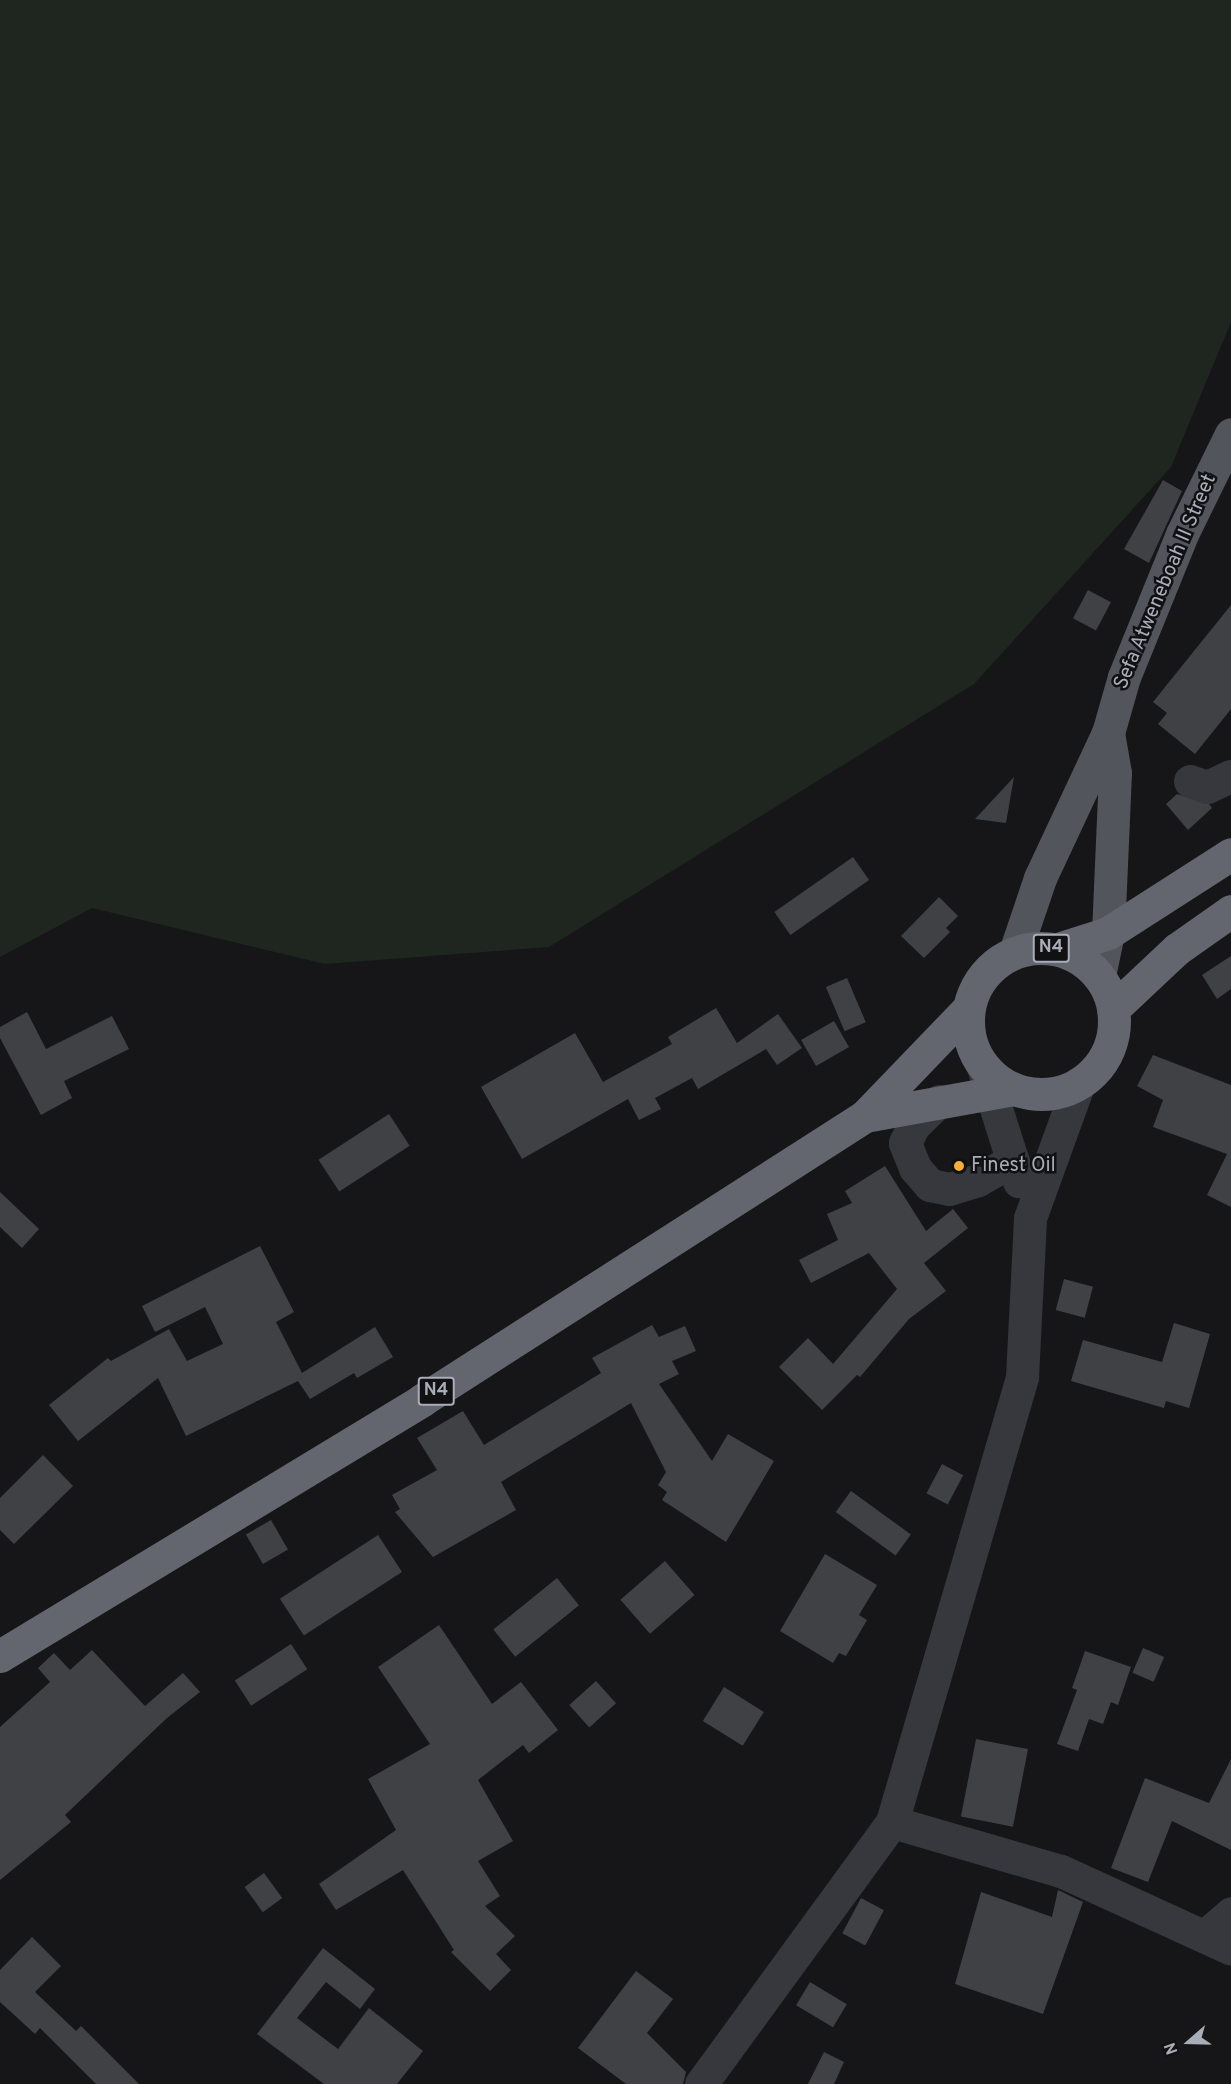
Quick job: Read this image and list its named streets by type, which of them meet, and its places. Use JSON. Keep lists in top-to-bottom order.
{
  "streets": {
    "highway": ["N4"],
    "main road": ["Sefa Atweneboah II Street"]
  },
  "crossings": [
    ["Sefa Atweneboah II Street", "N4"]
  ],
  "places": ["Finest Oil"],
  "north": "left"
}
